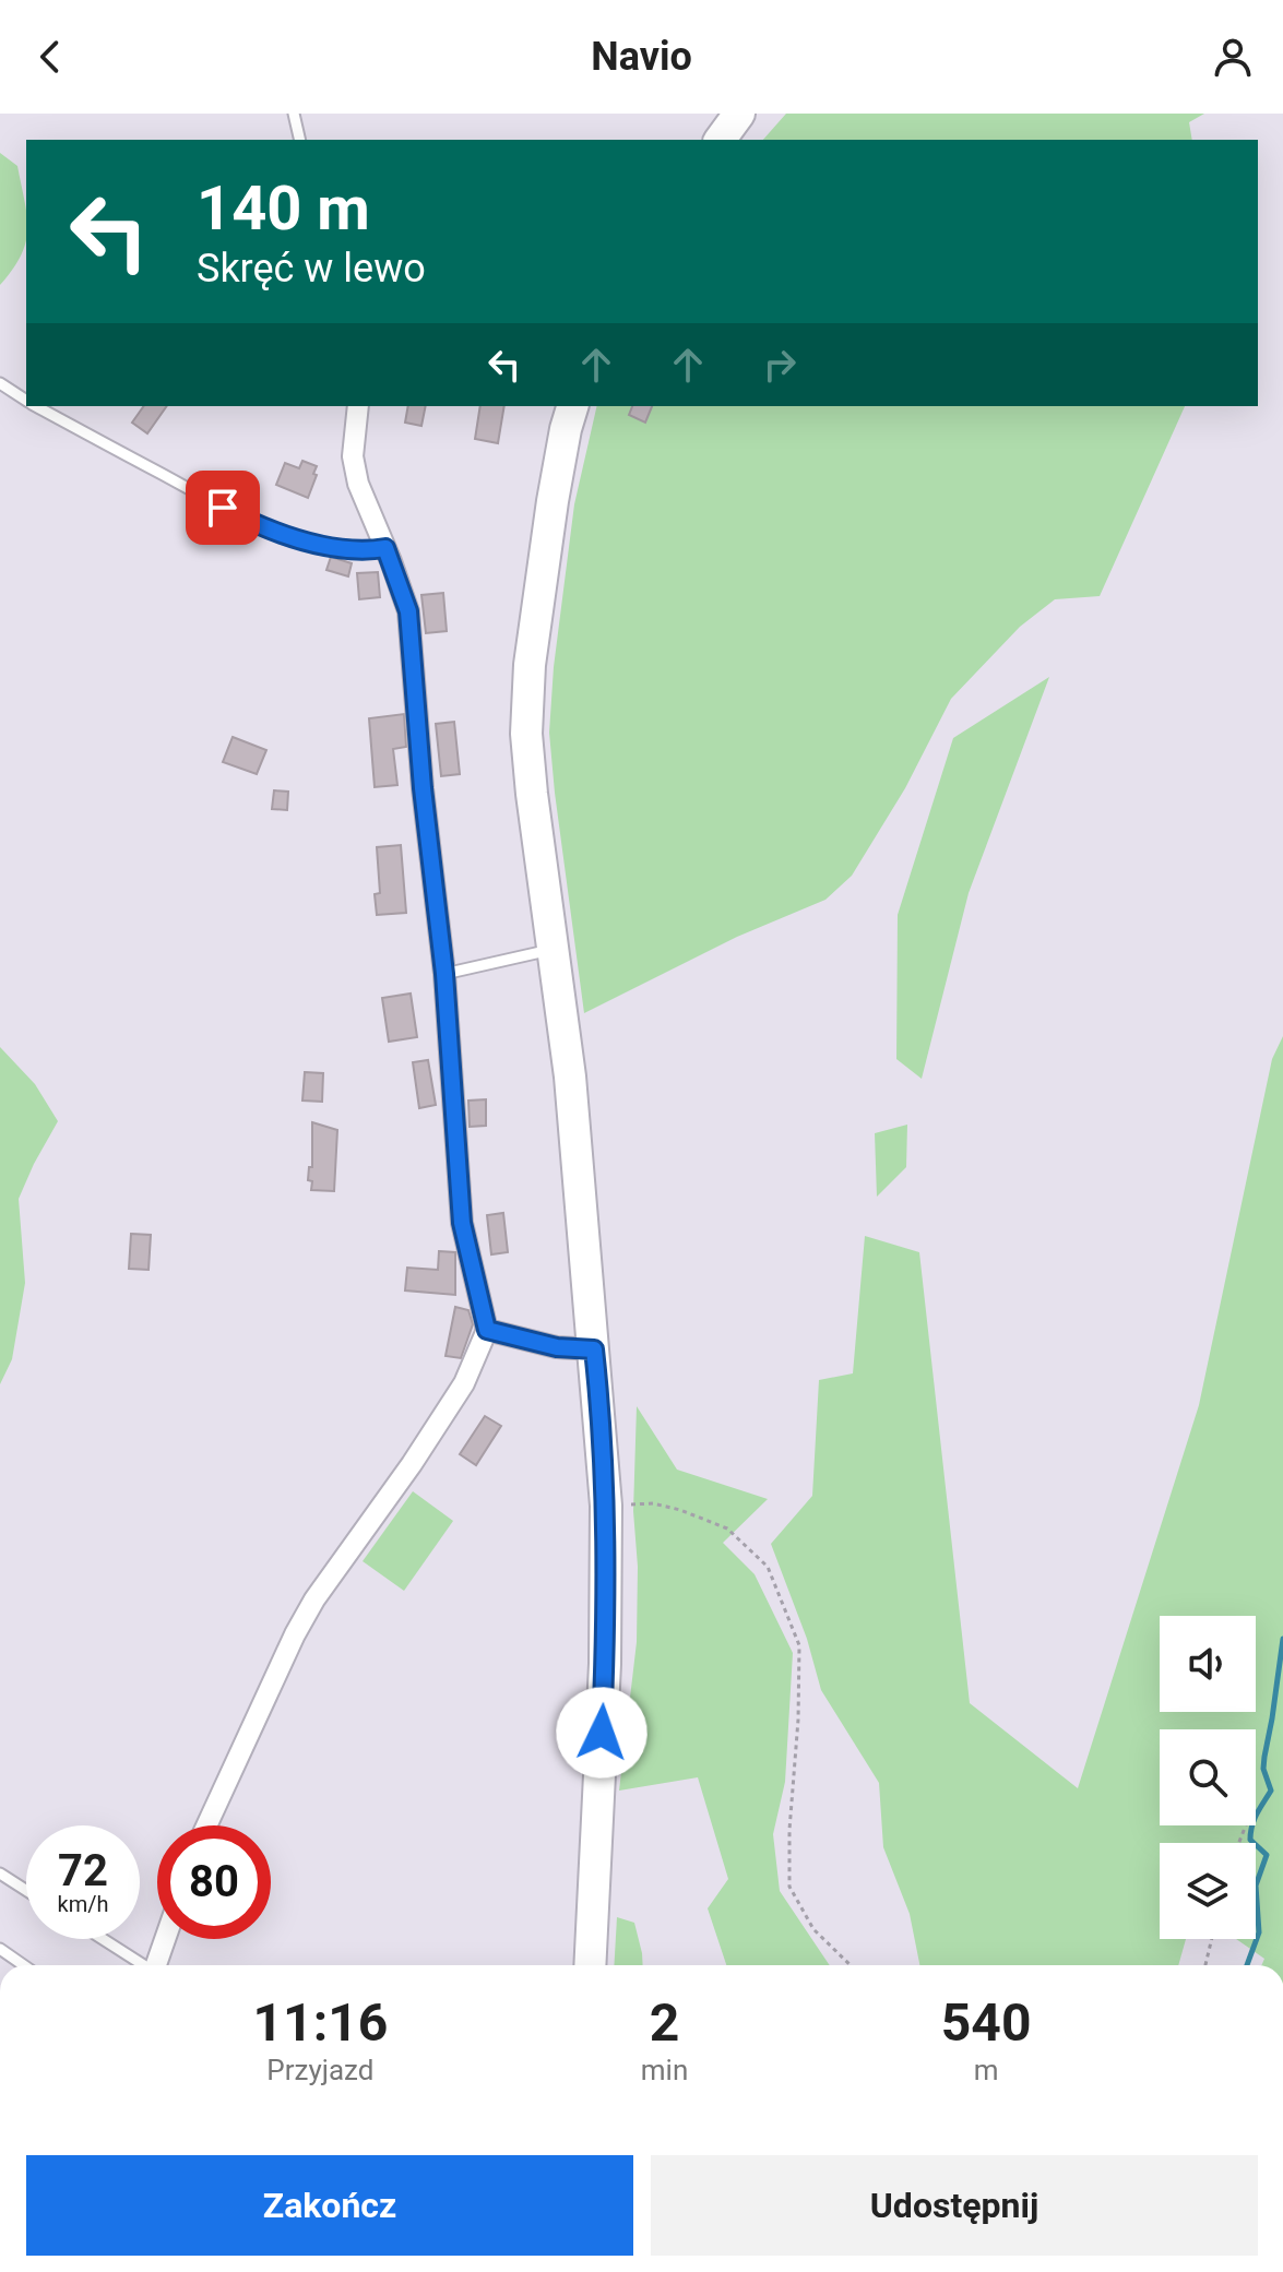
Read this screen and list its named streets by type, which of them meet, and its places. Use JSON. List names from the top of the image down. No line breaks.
{"page":{"header":"Navio","turn":["140 m","Skręć w lewo"],"speed":"72 km/h","limit":"80","eta":["11:16","Przyjazd","2","min","540","m"],"buttons":["Zakończ","Udostępnij"]}}
